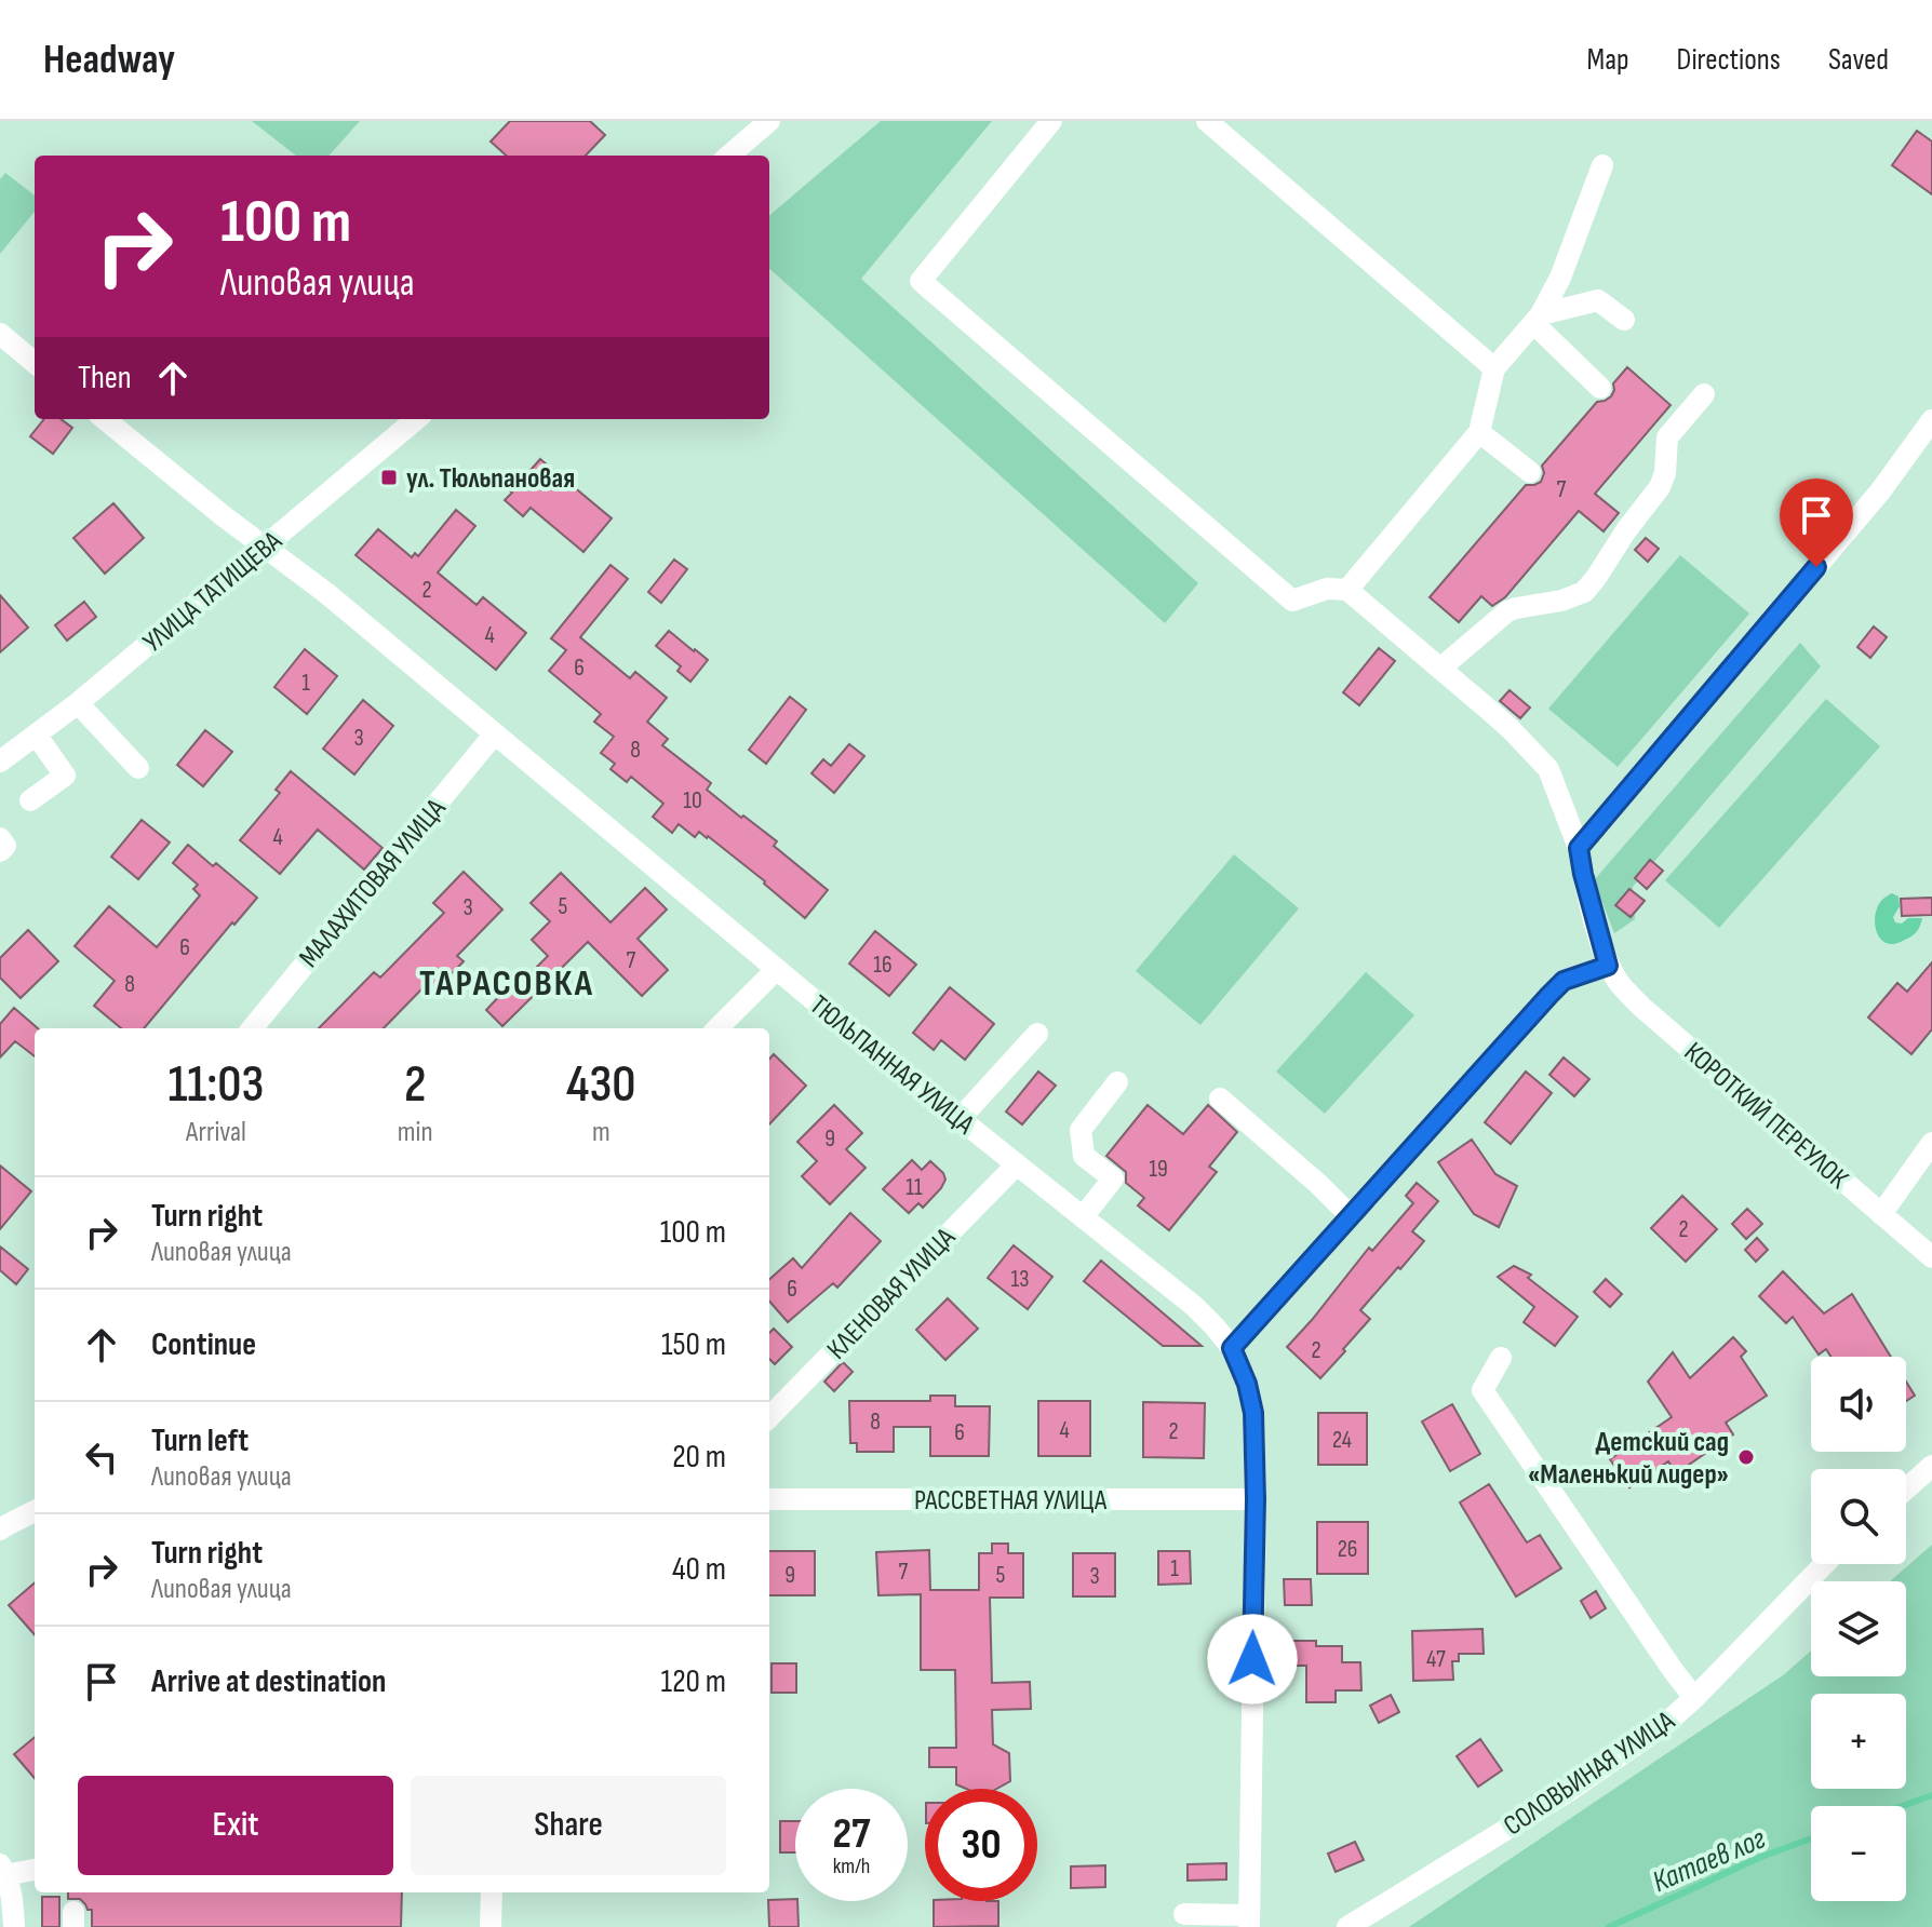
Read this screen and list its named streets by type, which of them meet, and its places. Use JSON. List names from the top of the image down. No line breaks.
{"streets":{"street":["УЛИЦА ТАТИЩЕВА","МАЛАХИТОВАЯ УЛИЦА","ТЮЛЬПАННАЯ УЛИЦА","КОРОТКИЙ ПЕРЕУЛОК","КЛЕНОВАЯ УЛИЦА","РАССВЕТНАЯ УЛИЦА","СОЛОВЬИНАЯ УЛИЦА"]},"crossings":[["УЛИЦА ТАТИЩЕВА","ТЮЛЬПАННАЯ УЛИЦА"],["МАЛАХИТОВАЯ УЛИЦА","ТЮЛЬПАННАЯ УЛИЦА"],["ТЮЛЬПАННАЯ УЛИЦА","КЛЕНОВАЯ УЛИЦА"],["ТЮЛЬПАННАЯ УЛИЦА","РАССВЕТНАЯ УЛИЦА"]],"districts":["ТАРАСОВКА"],"water":["Катаев лог"],"places":{"transit":["ул. Тюльпановая"],"other":["Детский сад «Маленький лидер»"]},"house_numbers":["7","2","4","6","1","3","8","10","4","5","3","6","7","16","8","9","19","11","2","13","6","2","8","4","2","6","24","26","1","7","9","5","3","47"],"page":{"header":"Headway","nav":["Map","Directions","Saved"],"turn":["100 m","Липовая улица"],"then":"Then","eta":["11:03","Arrival","2","min","430","m"],"list":[{"name":"Turn right","note":"Липовая улица","value":"100 m"},{"name":"Continue","value":"150 m"},{"name":"Turn left","note":"Липовая улица","value":"20 m"},{"name":"Turn right","note":"Липовая улица","value":"40 m"},{"name":"Arrive at destination","value":"120 m"}],"map_buttons":["+","−"],"buttons":["Exit","Share"],"speed":"27 km/h","limit":"30"}}
